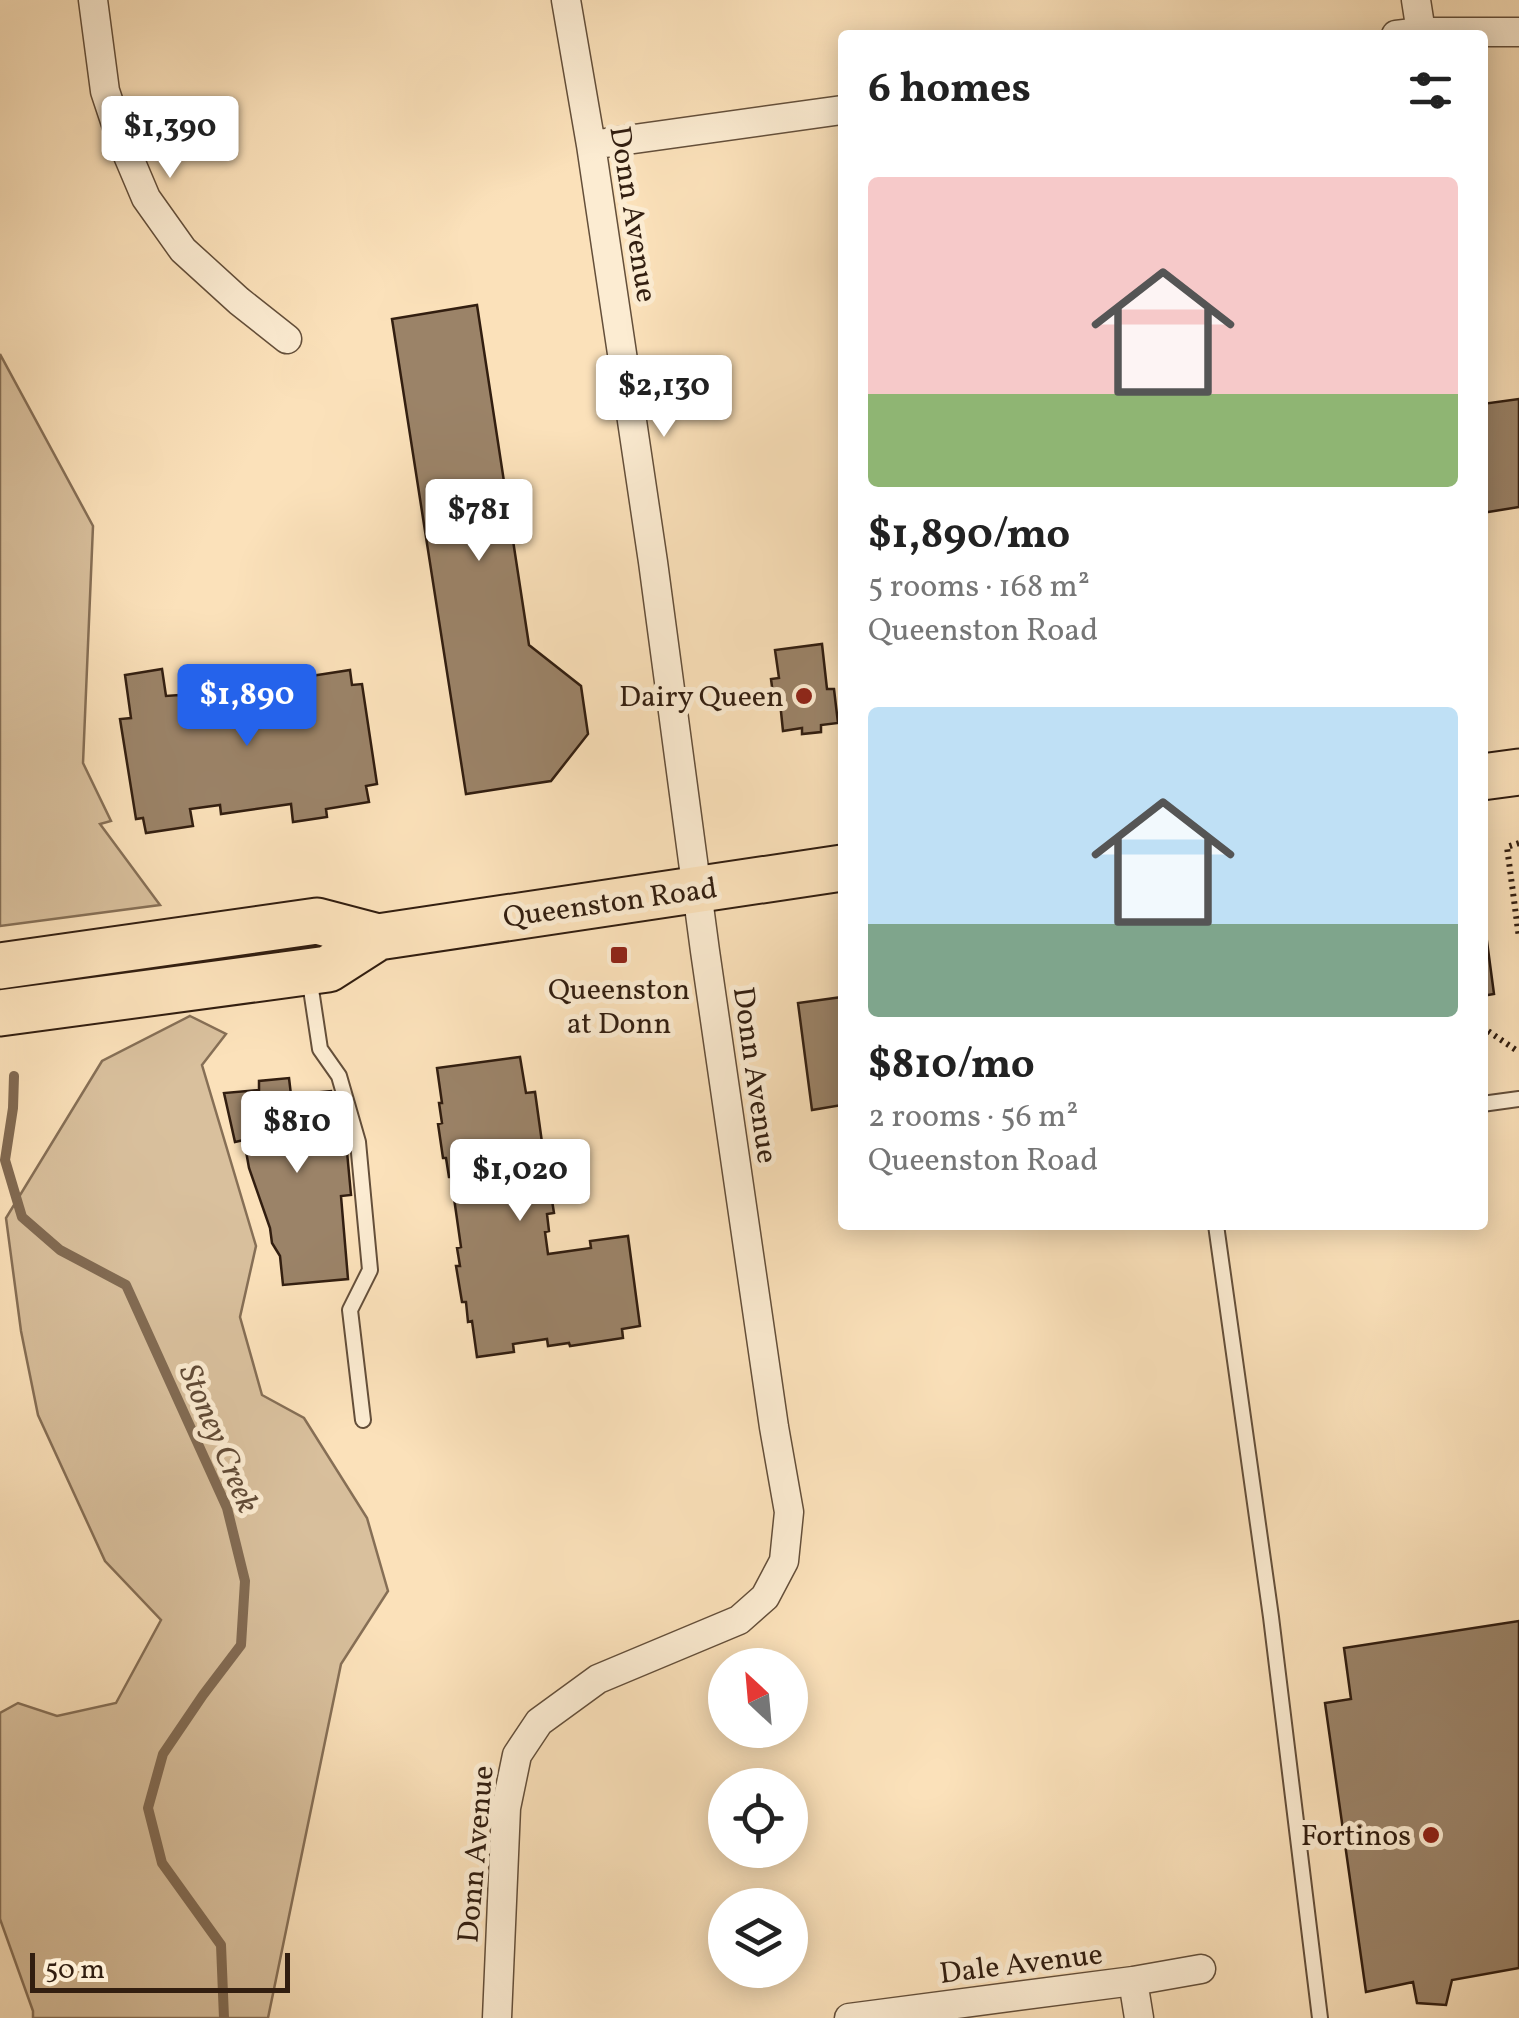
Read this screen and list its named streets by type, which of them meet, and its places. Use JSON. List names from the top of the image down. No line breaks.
{"streets":{"main road":["Queenston Road"],"street":["Donn Avenue","Dale Avenue"]},"crossings":[["Donn Avenue","Queenston Road"]],"water":["Stoney Creek"],"places":{"other":["Dairy Queen","Fortinos"],"transit":["Queenston at Donn"]},"scale_bar":"50 m","north":"top left","page":{"heading":"6 homes","price":["$1,390","$2,130","$781","$1,890","$810","$1,020"],"list":[{"name":"$1,890/mo","note":"5 rooms · 168 m² · Queenston Road"},{"name":"$810/mo","note":"2 rooms · 56 m² · Queenston Road"}],"scale":"50 m"}}
